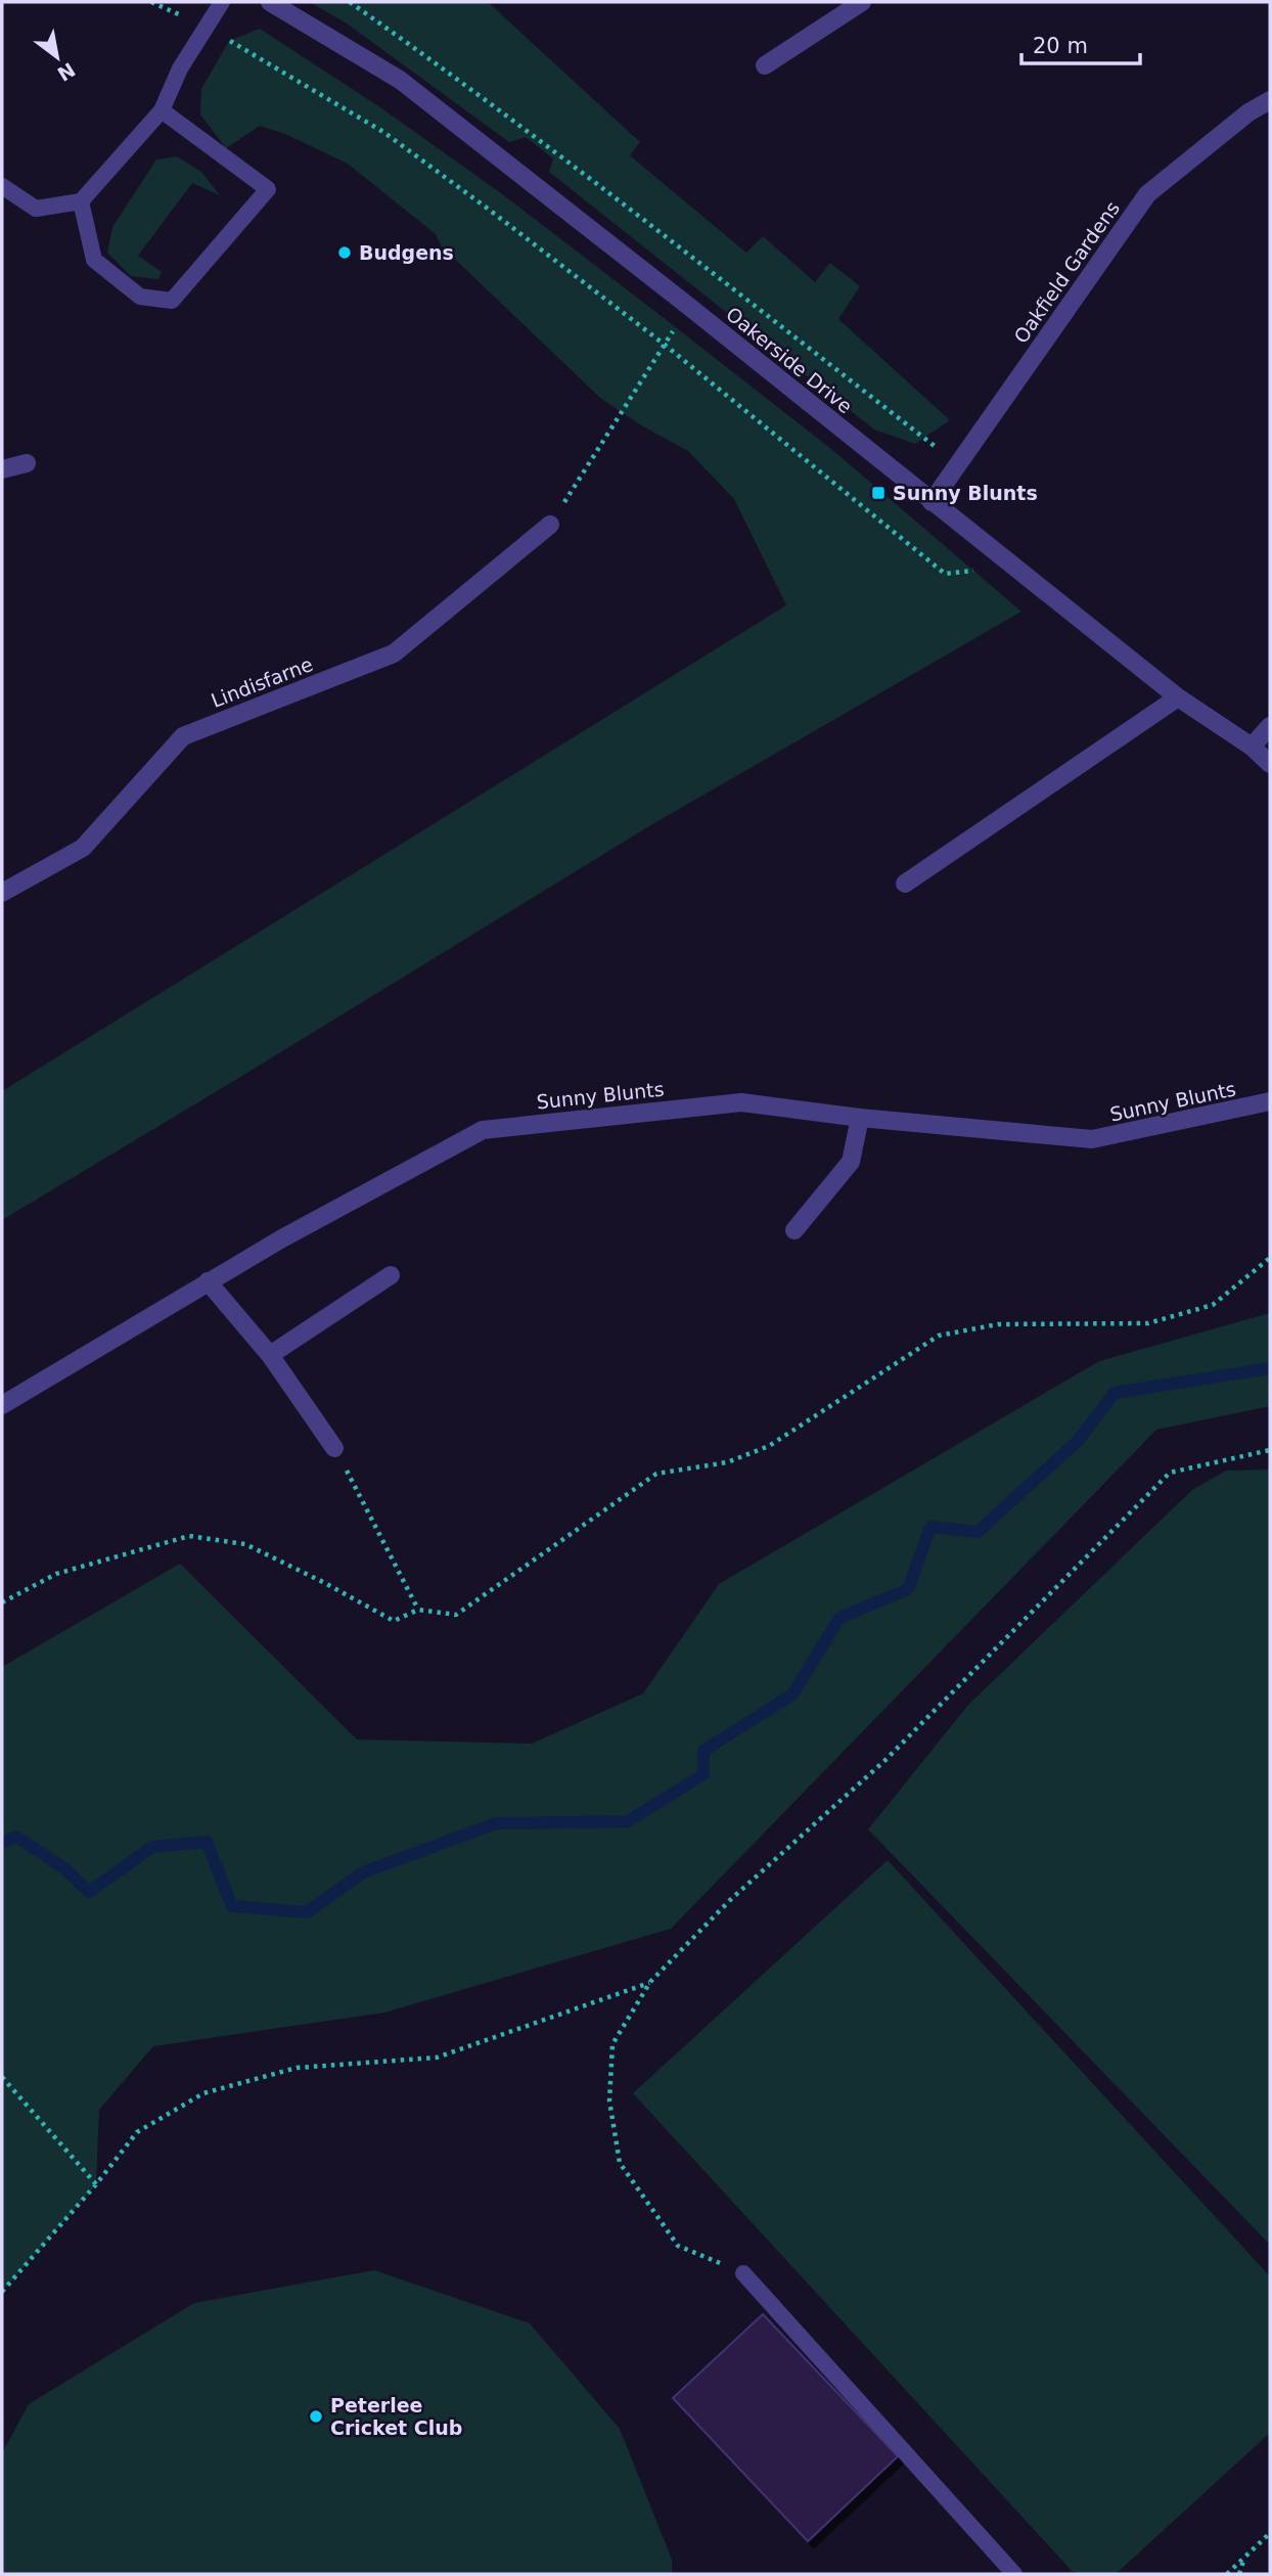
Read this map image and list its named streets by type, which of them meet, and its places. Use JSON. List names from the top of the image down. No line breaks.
{"streets":{"street":["Oakfield Gardens","Oakerside Drive","Lindisfarne","Sunny Blunts"]},"crossings":[["Oakfield Gardens","Oakerside Drive"]],"places":{"other":["Budgens","Peterlee Cricket Club"],"transit":["Sunny Blunts"]},"scale_bar":"20 m","north":"bottom right"}
